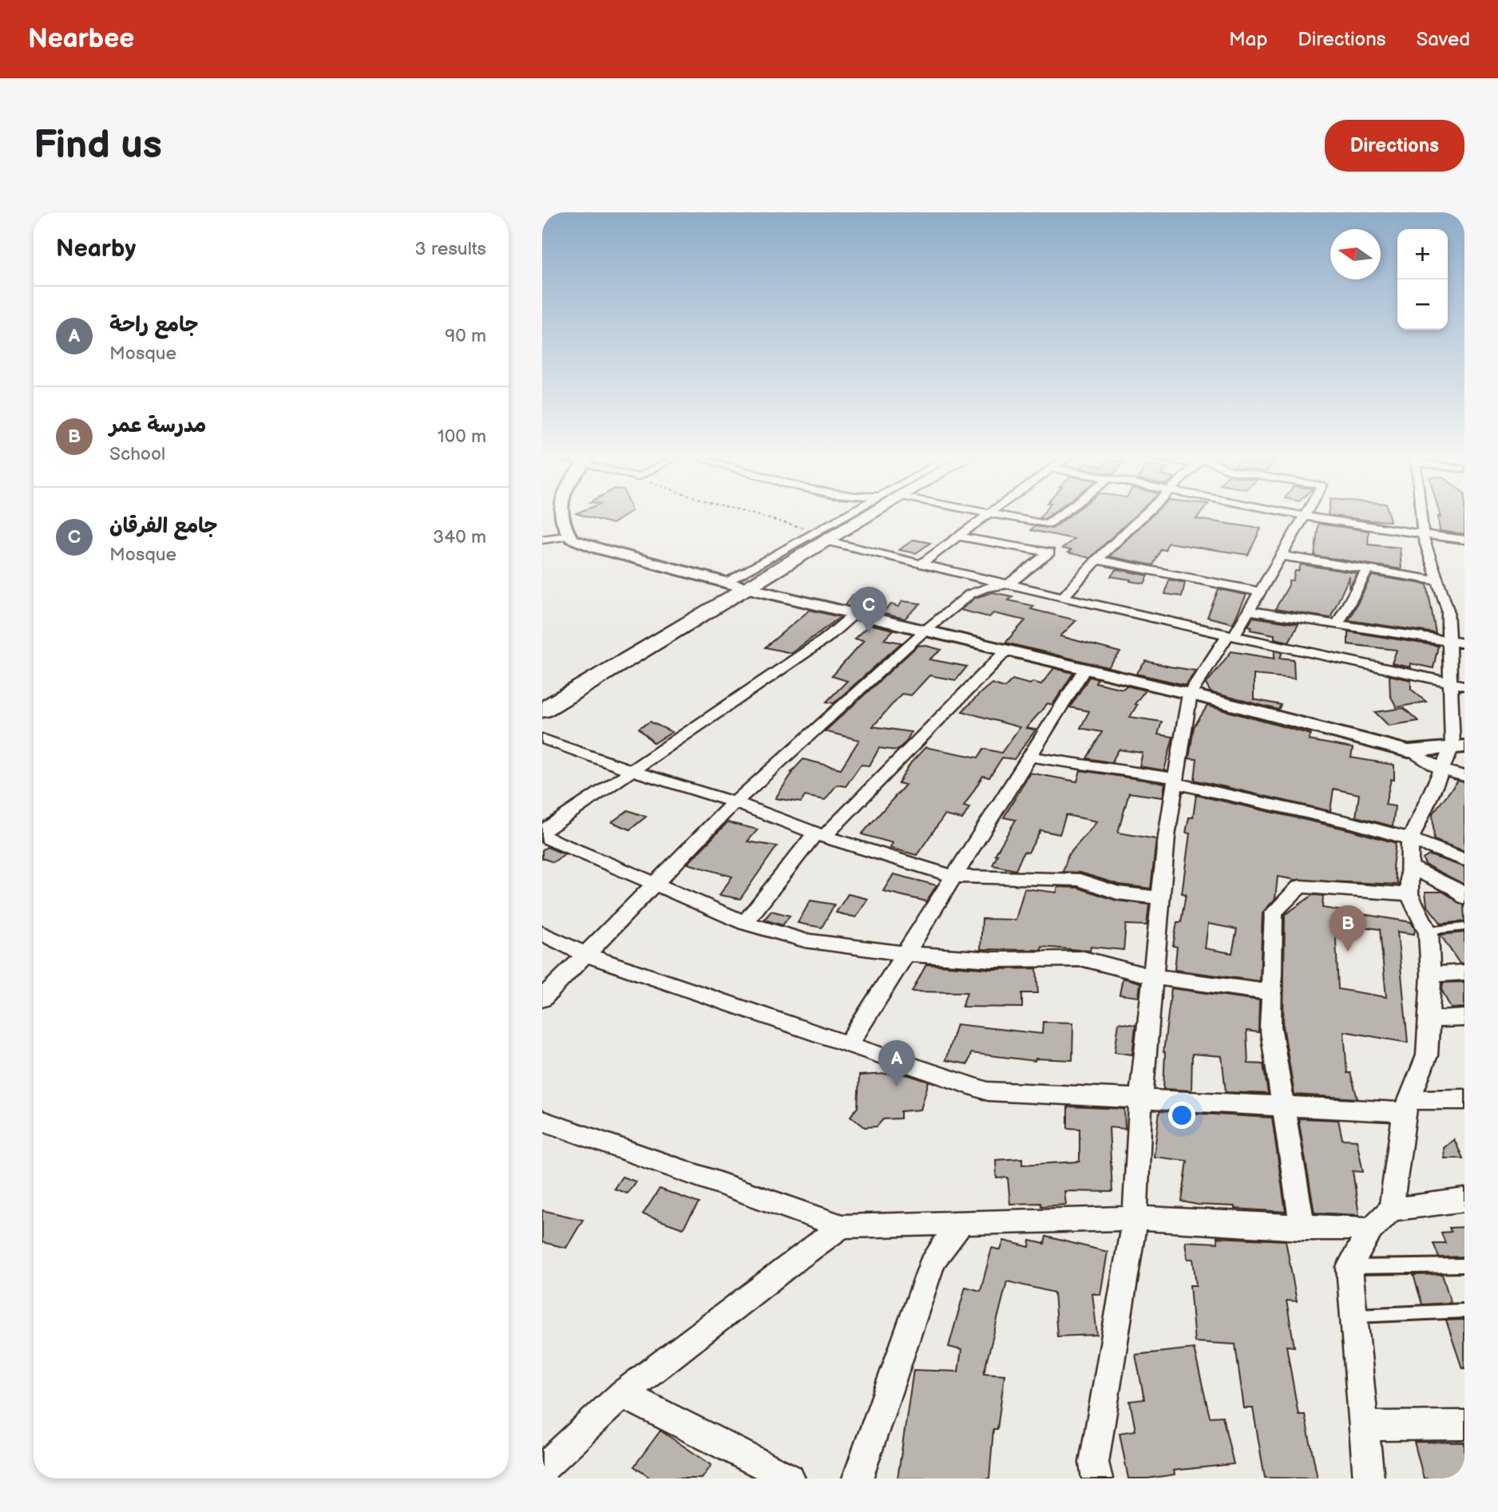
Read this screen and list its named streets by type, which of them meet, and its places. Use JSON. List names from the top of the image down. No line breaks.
{"north":"left","page":{"header":"Nearbee","nav":["Map","Directions","Saved"],"buttons":"Directions","title":"Find us","heading":["Nearby","3 results"],"map_buttons":["+","−"],"list":[{"mark":"A","name":"جامع راحة","note":"Mosque","value":"90 m"},{"mark":"B","name":"مدرسة عمر","note":"School","value":"100 m"},{"mark":"C","name":"جامع الفرقان","note":"Mosque","value":"340 m"}],"pins":["C","B","A"]}}
